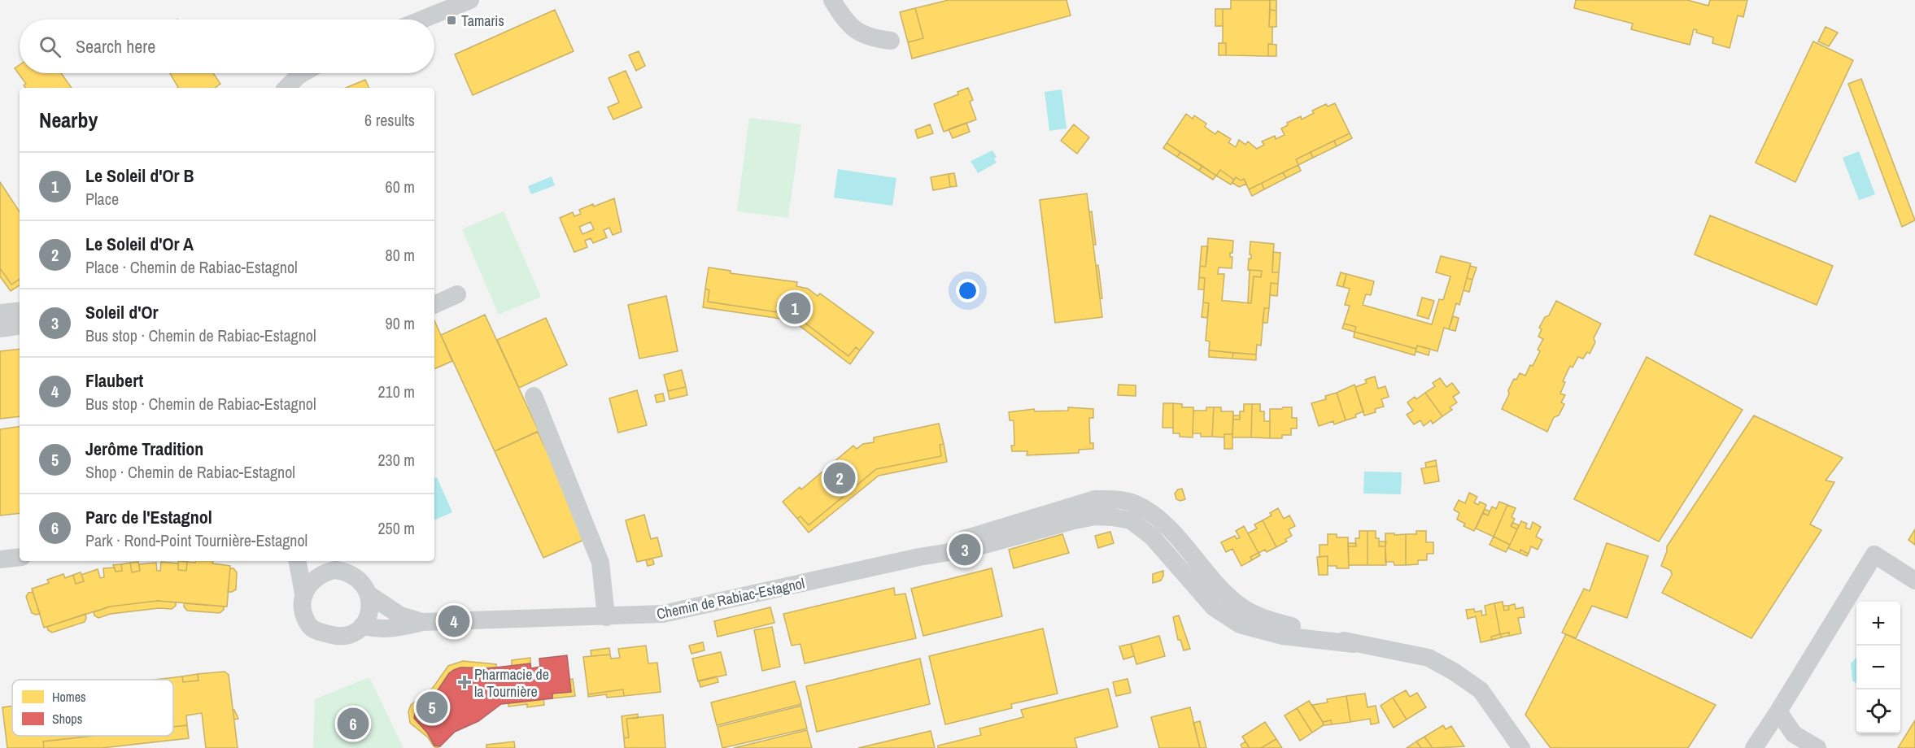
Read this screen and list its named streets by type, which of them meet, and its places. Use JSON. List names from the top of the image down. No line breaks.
{"streets":{"street":["Chemin de Rabiac-Estagnol"]},"places":{"transit":["Tamaris"],"health":["Pharmacie de la Tournière"]},"legend":["Homes","Shops"],"page":{"search":"Search here","heading":["Nearby","6 results"],"list":[{"mark":"1","name":"Le Soleil d'Or B","note":"Place","value":"60 m"},{"mark":"2","name":"Le Soleil d'Or A","note":"Place · Chemin de Rabiac-Estagnol","value":"80 m"},{"mark":"3","name":"Soleil d'Or","note":"Bus stop · Chemin de Rabiac-Estagnol","value":"90 m"},{"mark":"4","name":"Flaubert","note":"Bus stop · Chemin de Rabiac-Estagnol","value":"210 m"},{"mark":"5","name":"Jerôme Tradition","note":"Shop · Chemin de Rabiac-Estagnol","value":"230 m"},{"mark":"6","name":"Parc de l'Estagnol","note":"Park · Rond-Point Tournière-Estagnol","value":"250 m"}],"pins":["1","2","3","4","5","6"],"map_buttons":["+","−"]}}
